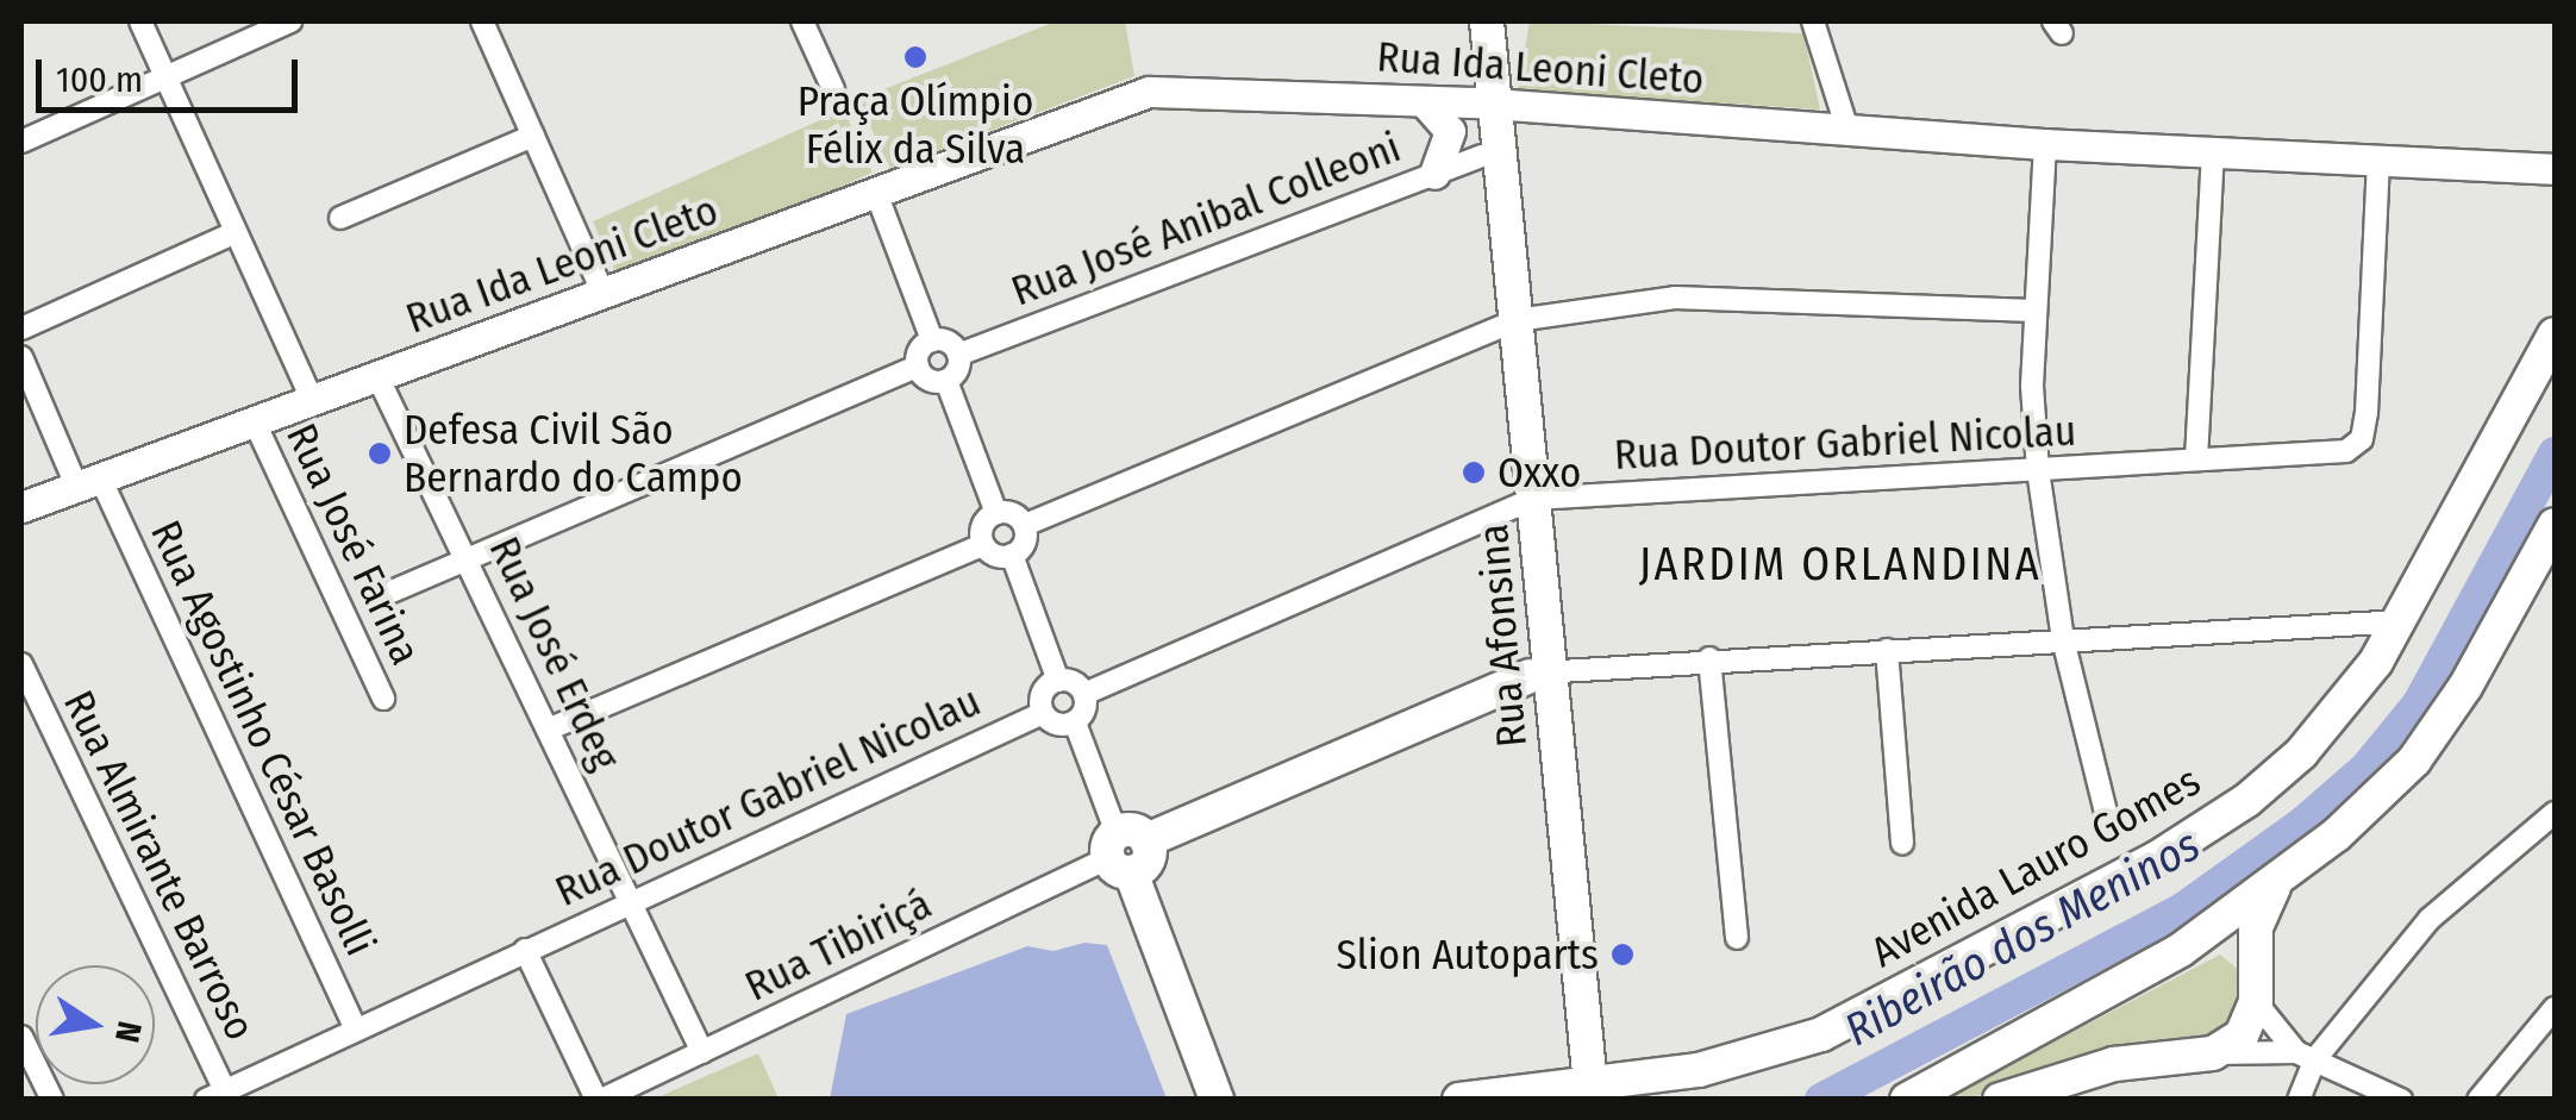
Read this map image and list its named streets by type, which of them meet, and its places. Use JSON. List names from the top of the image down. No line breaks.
{"streets":{"main road":["Rua Afonsina","Avenida Lauro Gomes"],"street":["Rua Ida Leoni Cleto","Rua José Anibal Colleoni","Rua Doutor Gabriel Nicolau","Rua José Farina","Rua José Erdeg","Rua Agostinho César Basolli","Rua Almirante Barroso","Rua Tibiriçá"]},"crossings":[["Rua Ida Leoni Cleto","Rua Doutor Gabriel Nicolau"],["Rua Ida Leoni Cleto","Rua José Farina"],["Rua Ida Leoni Cleto","Rua Afonsina"],["Rua Ida Leoni Cleto","Rua José Erdeg"],["Rua Ida Leoni Cleto","Rua Agostinho César Basolli"],["Rua José Anibal Colleoni","Rua Afonsina"],["Rua Doutor Gabriel Nicolau","Rua Afonsina"],["Rua Doutor Gabriel Nicolau","Rua José Erdeg"],["Rua Doutor Gabriel Nicolau","Rua Agostinho César Basolli"],["Rua Doutor Gabriel Nicolau","Rua Almirante Barroso"],["Rua Afonsina","Avenida Lauro Gomes"],["Rua José Erdeg","Rua Tibiriçá"]],"districts":["JARDIM ORLANDINA"],"water":["Ribeirão dos Meninos"],"places":["Praça Olímpio Félix da Silva","Defesa Civil São Bernardo do Campo","Oxxo","Slion Autoparts"],"scale_bar":"100 m","north":"right"}
